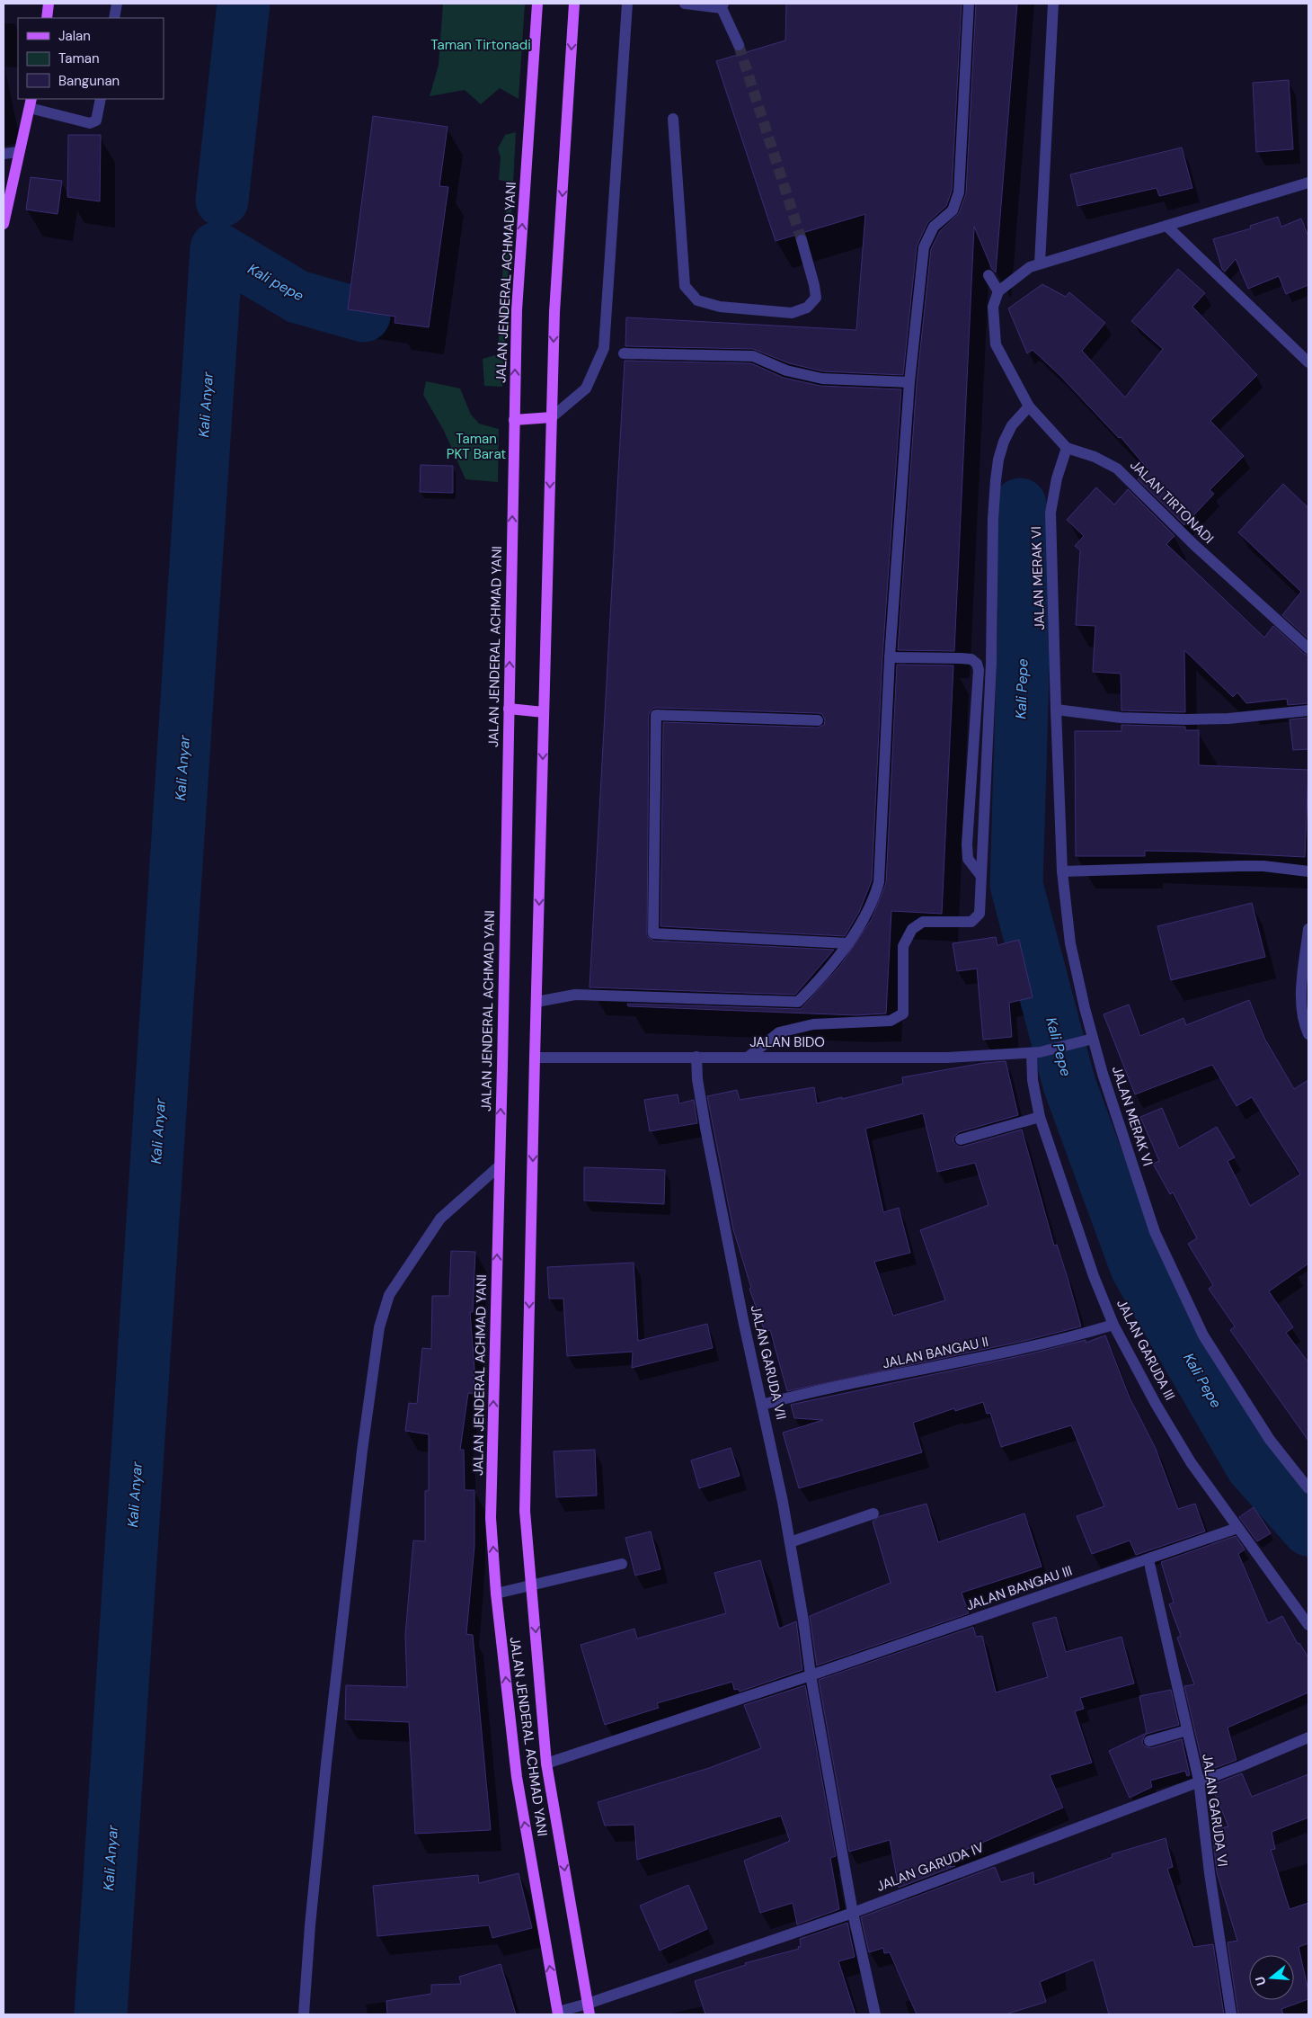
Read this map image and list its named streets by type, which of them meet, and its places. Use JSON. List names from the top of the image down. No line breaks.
{"streets":{"main road":["JALAN JENDERAL ACHMAD YANI"],"street":["JALAN TIRTONADI","JALAN MERAK VI","JALAN BIDO","JALAN GARUDA III","JALAN BANGAU II","JALAN GARUDA VII","JALAN BANGAU III","JALAN GARUDA VI","JALAN GARUDA IV"]},"crossings":[["JALAN JENDERAL ACHMAD YANI","JALAN BIDO"],["JALAN JENDERAL ACHMAD YANI","JALAN BANGAU III"],["JALAN JENDERAL ACHMAD YANI","JALAN GARUDA IV"],["JALAN TIRTONADI","JALAN MERAK VI"],["JALAN MERAK VI","JALAN BIDO"],["JALAN BIDO","JALAN GARUDA III"],["JALAN BIDO","JALAN GARUDA VII"],["JALAN GARUDA III","JALAN BANGAU II"],["JALAN GARUDA III","JALAN BANGAU III"],["JALAN BANGAU II","JALAN GARUDA VII"],["JALAN GARUDA VII","JALAN BANGAU III"],["JALAN GARUDA VII","JALAN GARUDA IV"],["JALAN BANGAU III","JALAN GARUDA VI"],["JALAN GARUDA VI","JALAN GARUDA IV"]],"water":["Kali pepe","Kali Anyar","Kali Pepe"],"parks":["Taman Tirtonadi","Taman PKT Barat"],"legend":["Jalan","Taman","Bangunan"],"north":"left"}
